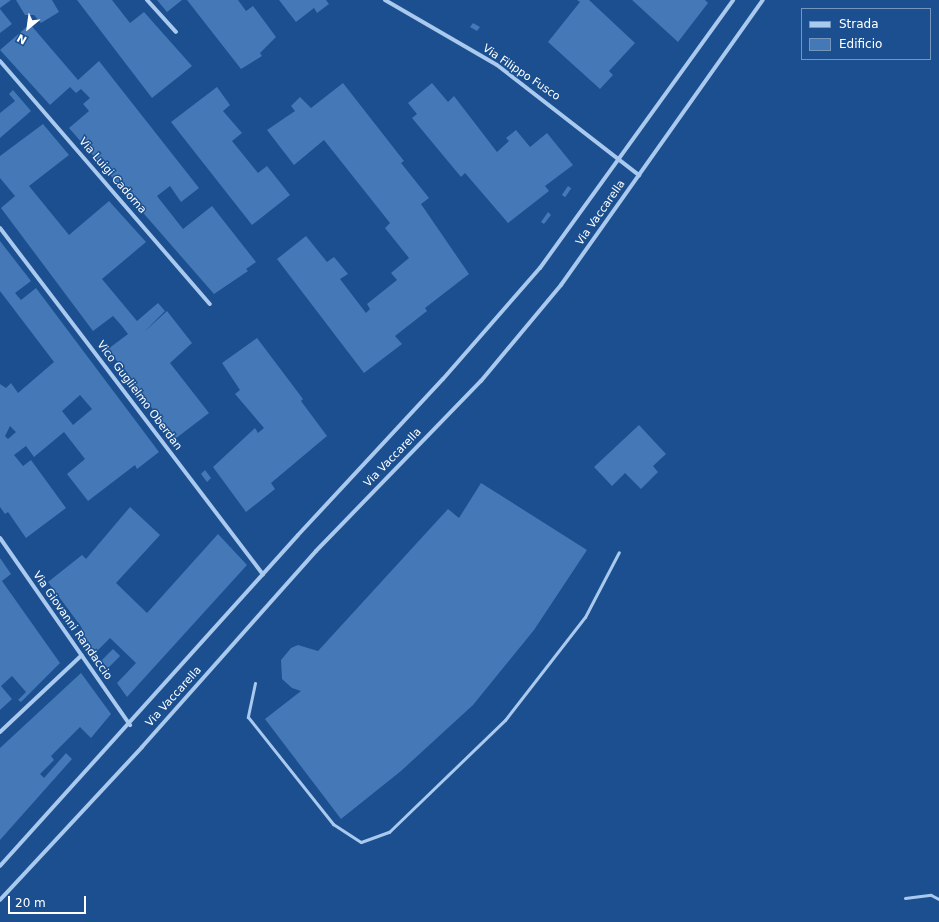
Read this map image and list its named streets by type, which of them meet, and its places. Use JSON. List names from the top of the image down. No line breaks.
{"streets":{"street":["Via Filippo Fusco","Via Luigi Cadorna","Via Vaccarella","Vico Guglielmo Oberdan","Via Giovanni Randaccio"]},"crossings":[["Via Filippo Fusco","Via Vaccarella"],["Via Vaccarella","Vico Guglielmo Oberdan"],["Via Vaccarella","Via Giovanni Randaccio"]],"legend":["Strada","Edificio"],"scale_bar":"20 m","north":"bottom left"}
